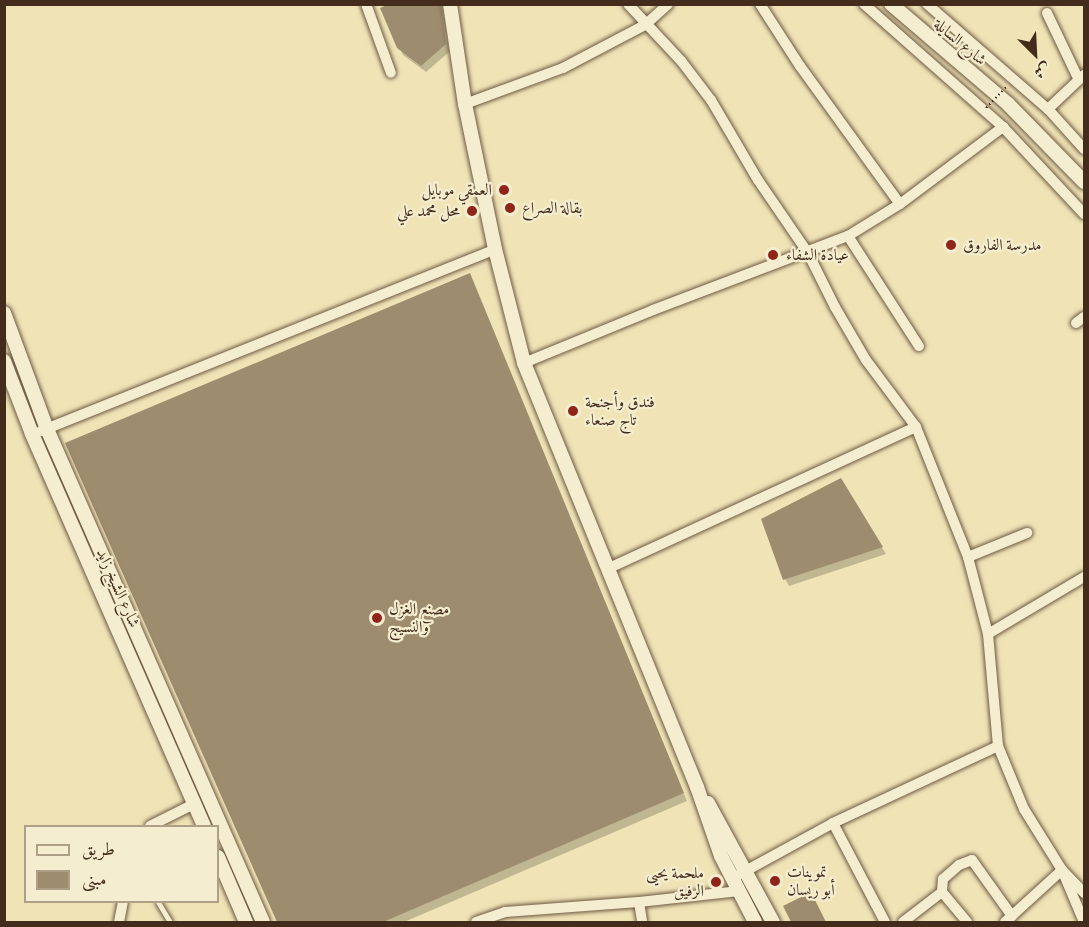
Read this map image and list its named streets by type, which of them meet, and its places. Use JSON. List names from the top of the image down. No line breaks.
{"streets":{"main road":["شارع السايلة","شارع الشيخ زايد"]},"places":["العمقي موبايل","بقالة الصراع","محل محمد علي","مدرسة الفاروق","عيادة الشفاء","فندق وأجنحة تاج صنعاء","مصنع الغزل والنسيج","تموينات أبو ريسان","ملحمة يحيى الرفيق"],"legend":["طريق","مبنى"],"north":"bottom right"}
